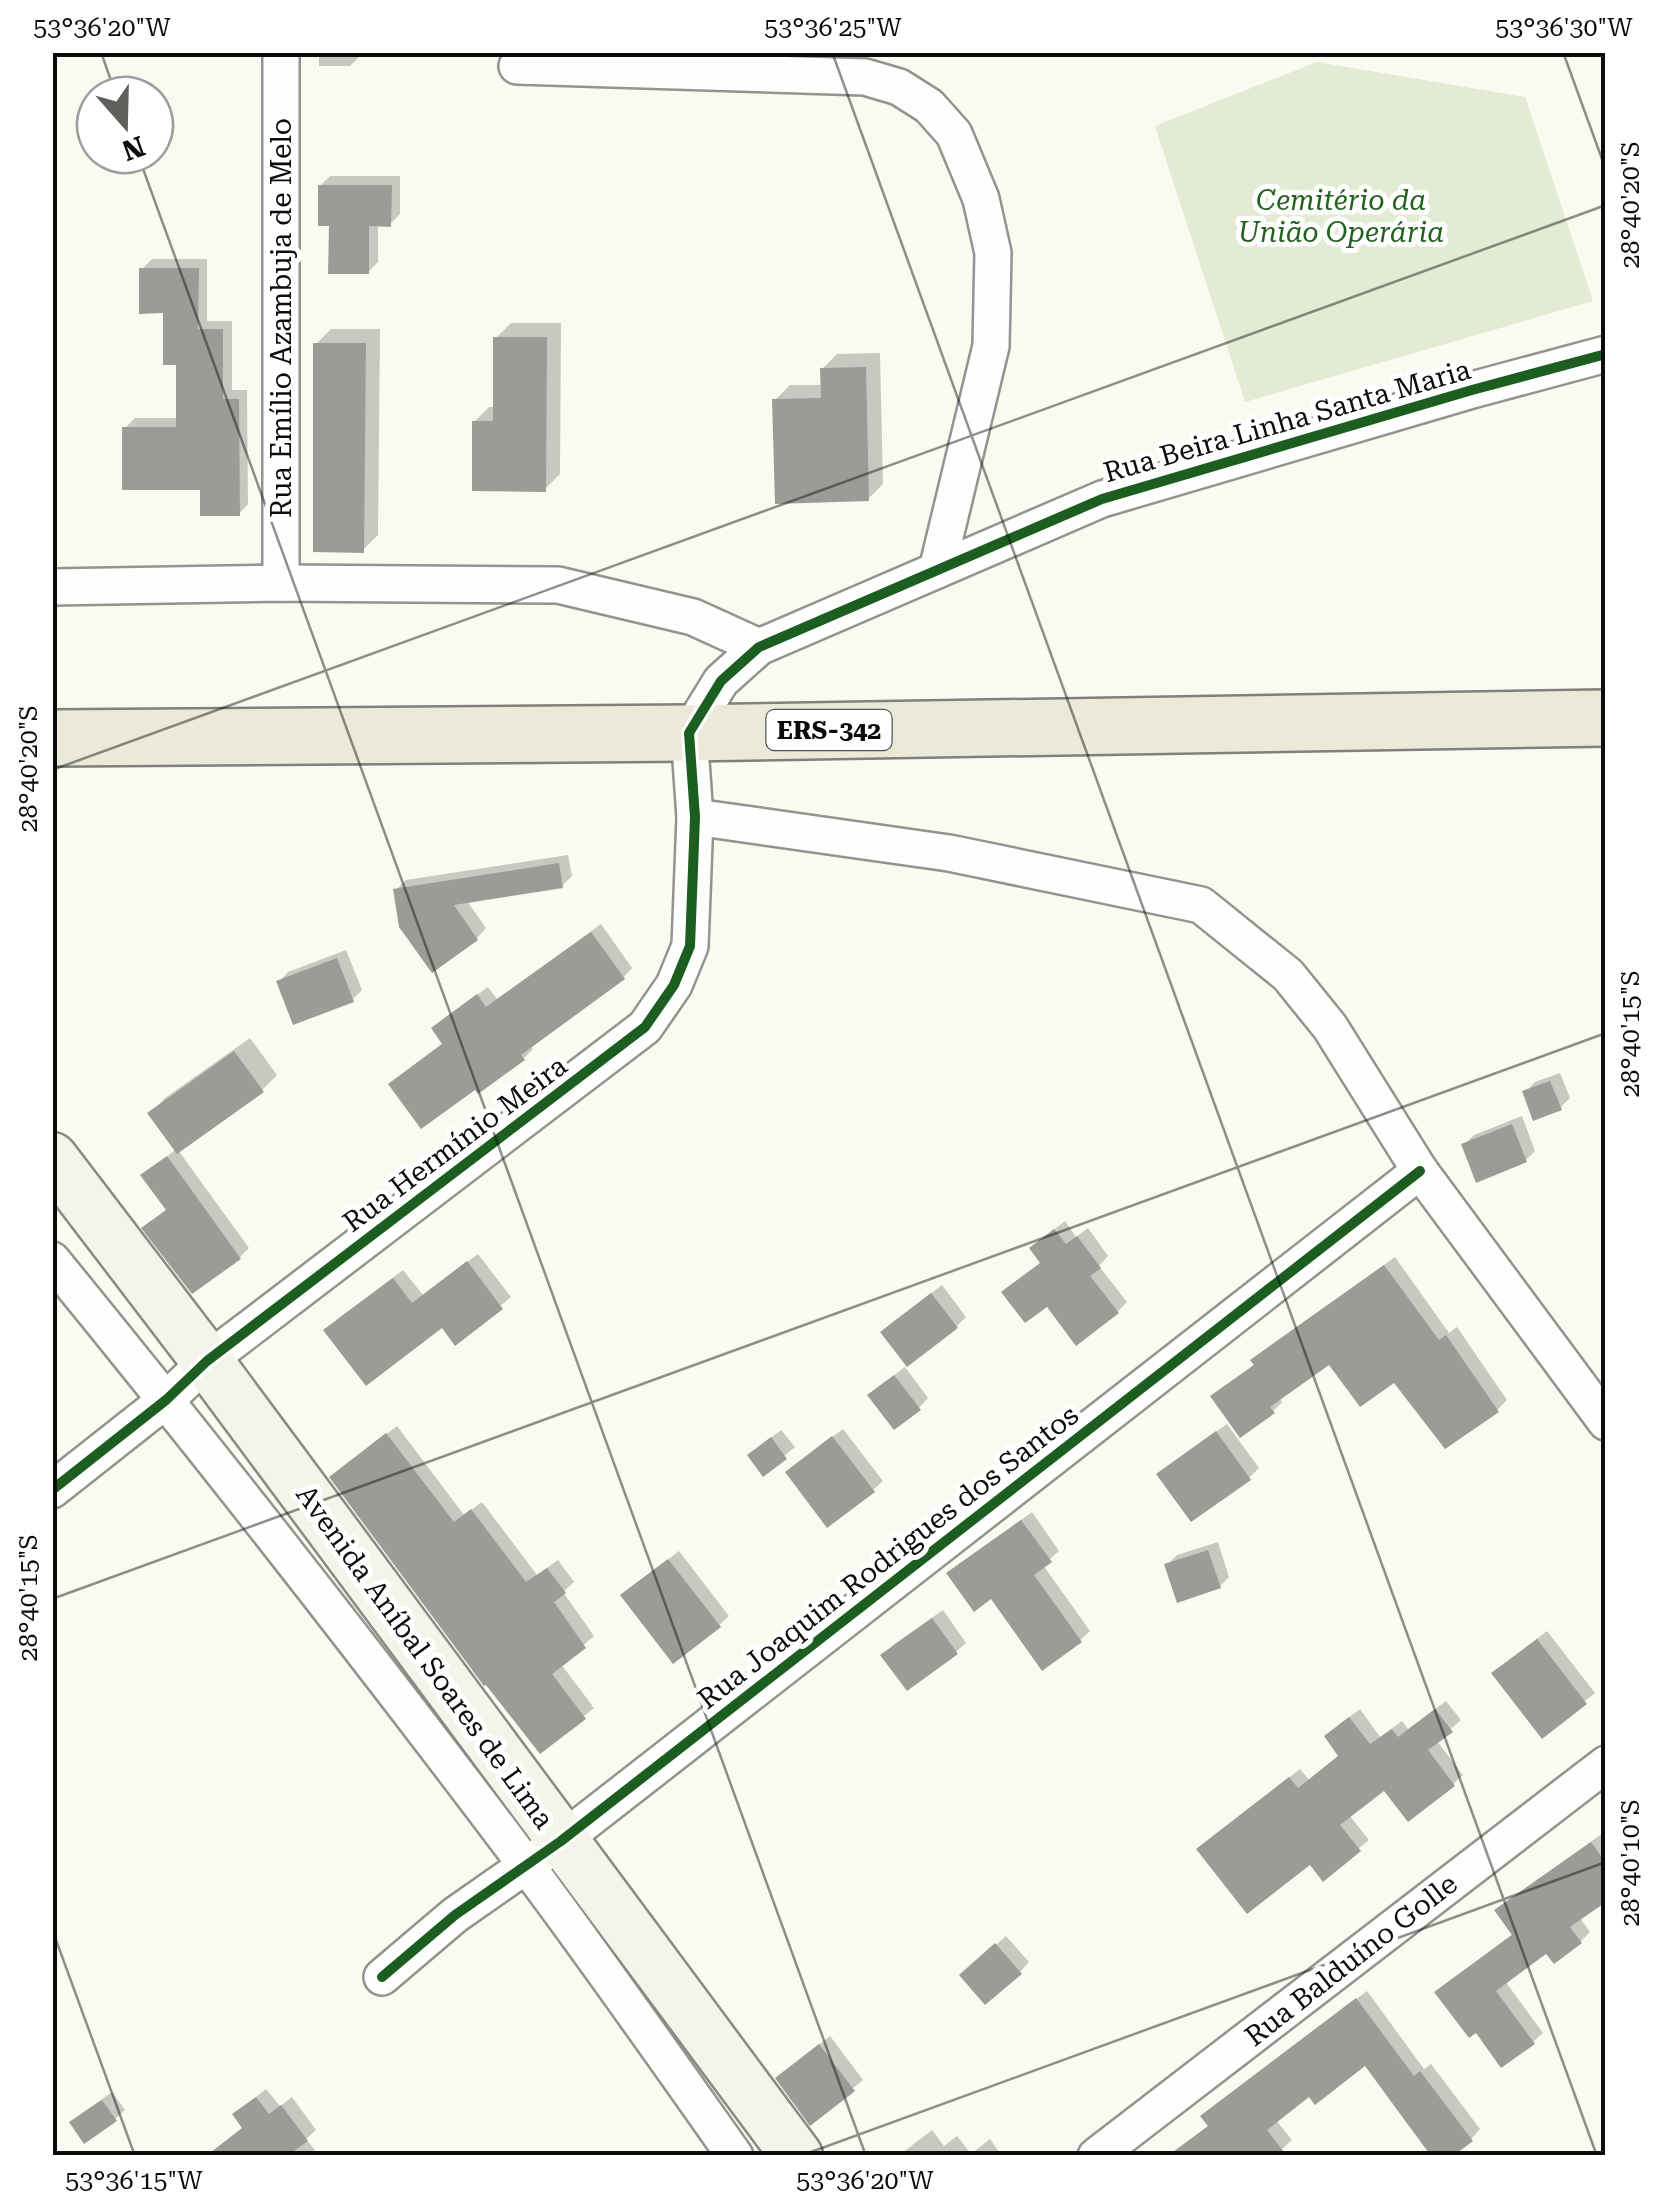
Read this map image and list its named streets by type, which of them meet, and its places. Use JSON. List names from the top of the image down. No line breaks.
{"streets":{"main road":["ERS-342"],"street":["Rua Emílio Azambuja de Melo","Rua Beira Linha Santa Maria","Rua Hermínio Meira","Rua Joaquim Rodrigues dos Santos","Avenida Aníbal Soares de Lima","Rua Balduíno Golle"]},"crossings":[["Rua Beira Linha Santa Maria","ERS-342"],["Rua Beira Linha Santa Maria","Rua Hermínio Meira"],["ERS-342","Rua Hermínio Meira"],["Rua Hermínio Meira","Avenida Aníbal Soares de Lima"],["Rua Joaquim Rodrigues dos Santos","Avenida Aníbal Soares de Lima"]],"parks":["Cemitério da União Operária"],"north":"bottom","coordinates":["53°36'20\"W","53°36'25\"W","53°36'30\"W","28°40'20\"S","28°40'15\"S","28°40'10\"S","53°36'15\"W"]}
